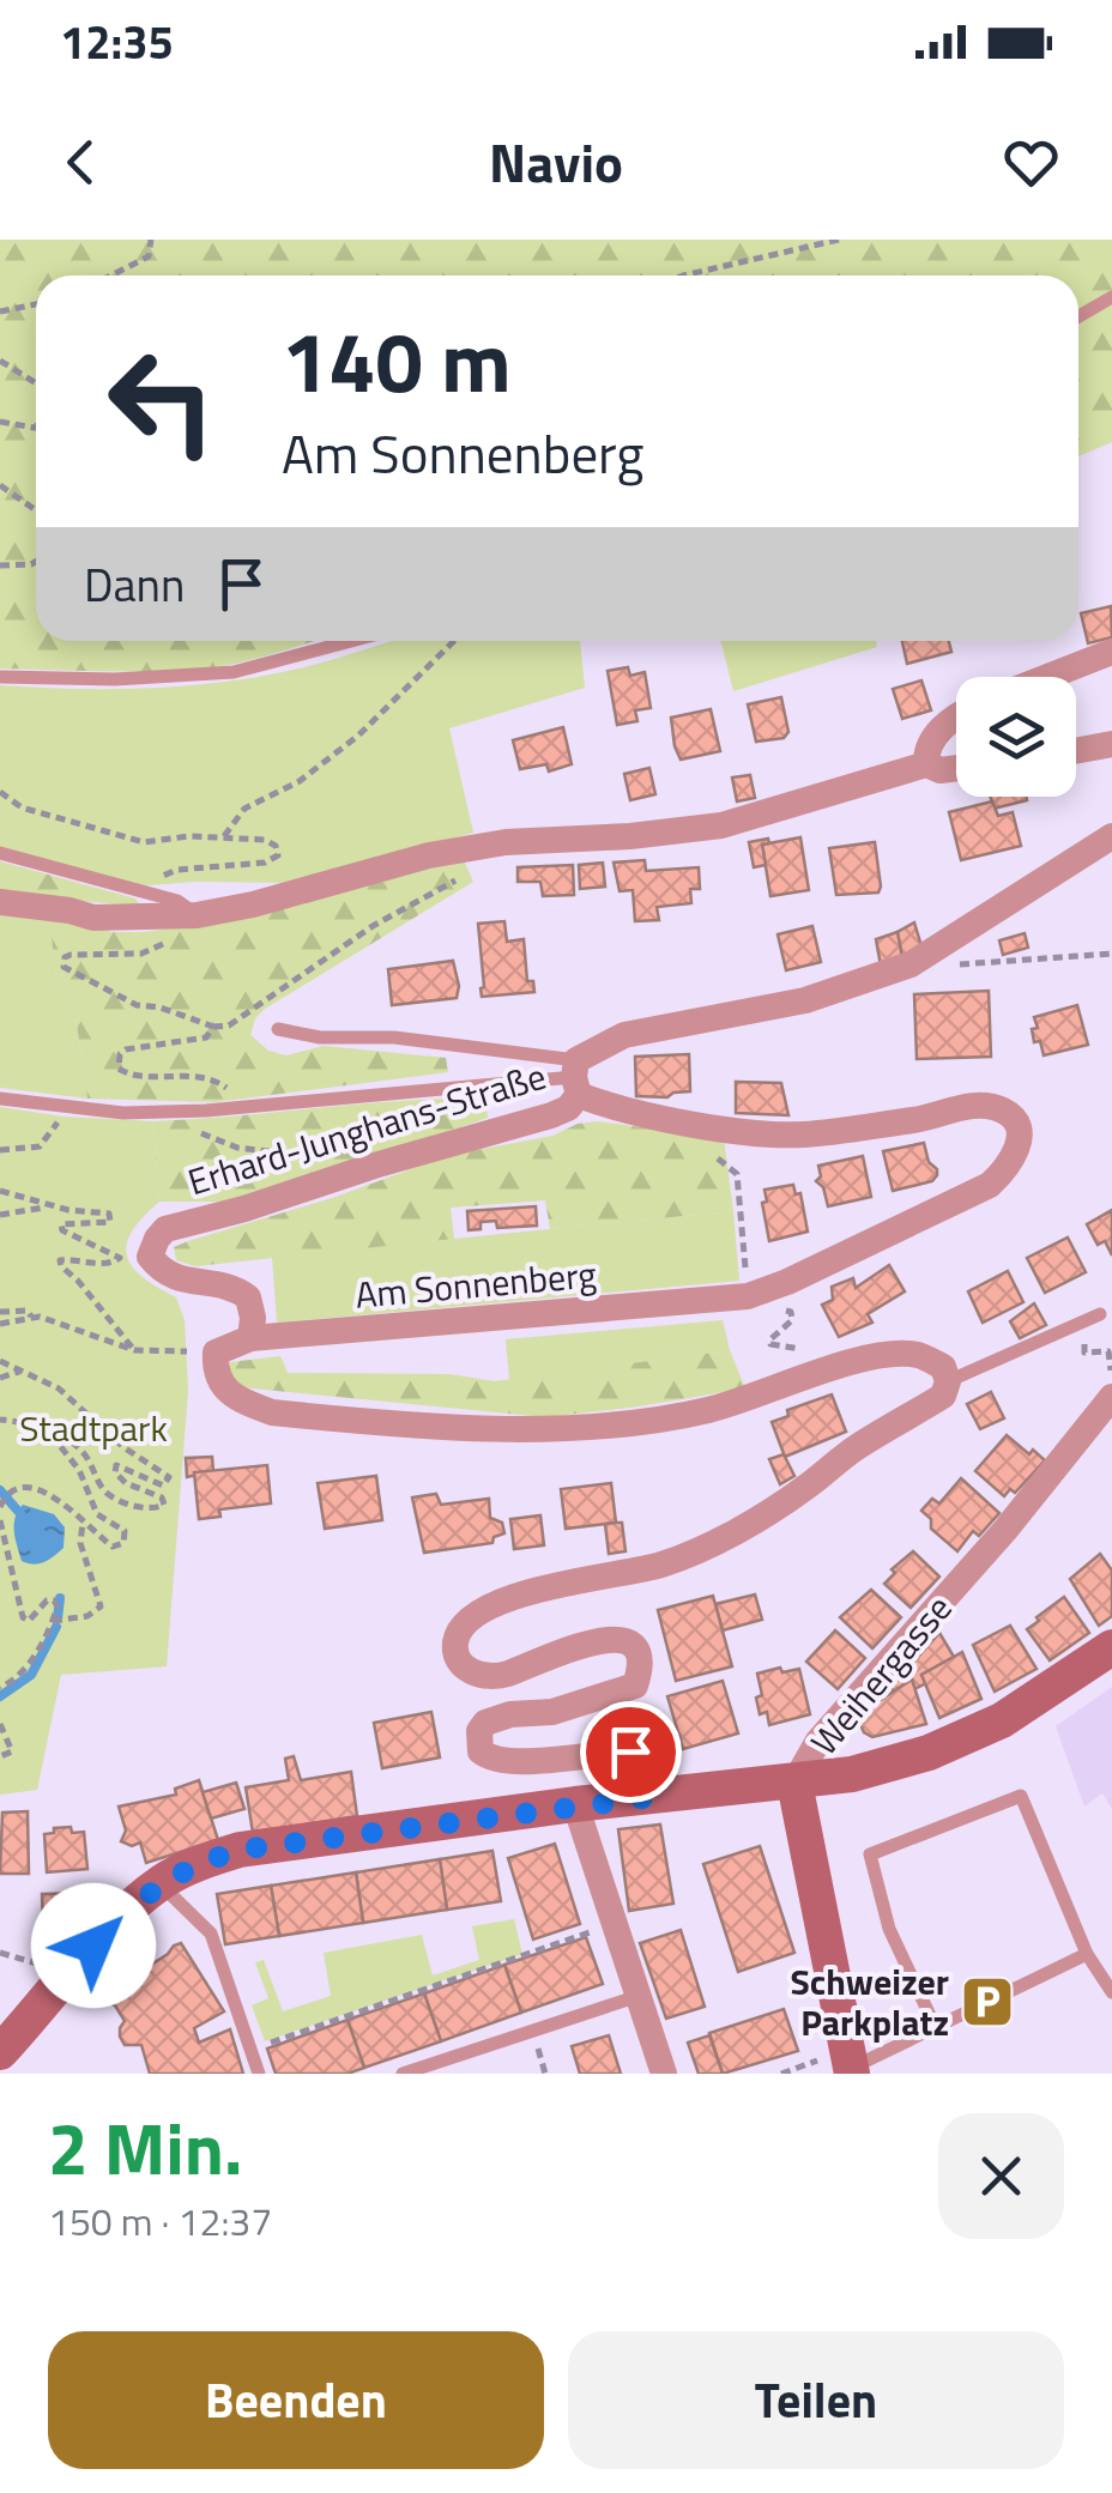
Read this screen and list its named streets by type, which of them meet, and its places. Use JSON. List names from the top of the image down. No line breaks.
{"streets":{"main road":["Weihergasse"],"street":["Erhard-Junghans-Straße","Am Sonnenberg"]},"crossings":[["Erhard-Junghans-Straße","Am Sonnenberg"]],"parks":["Stadtpark"],"places":{"parking":["Schweizer Parkplatz"]},"page":{"status":"12:35","header":"Navio","turn":["140 m","Am Sonnenberg"],"then":"Dann","heading":["2 Min.","150 m · 12:37"],"buttons":["Beenden","Teilen"]}}
